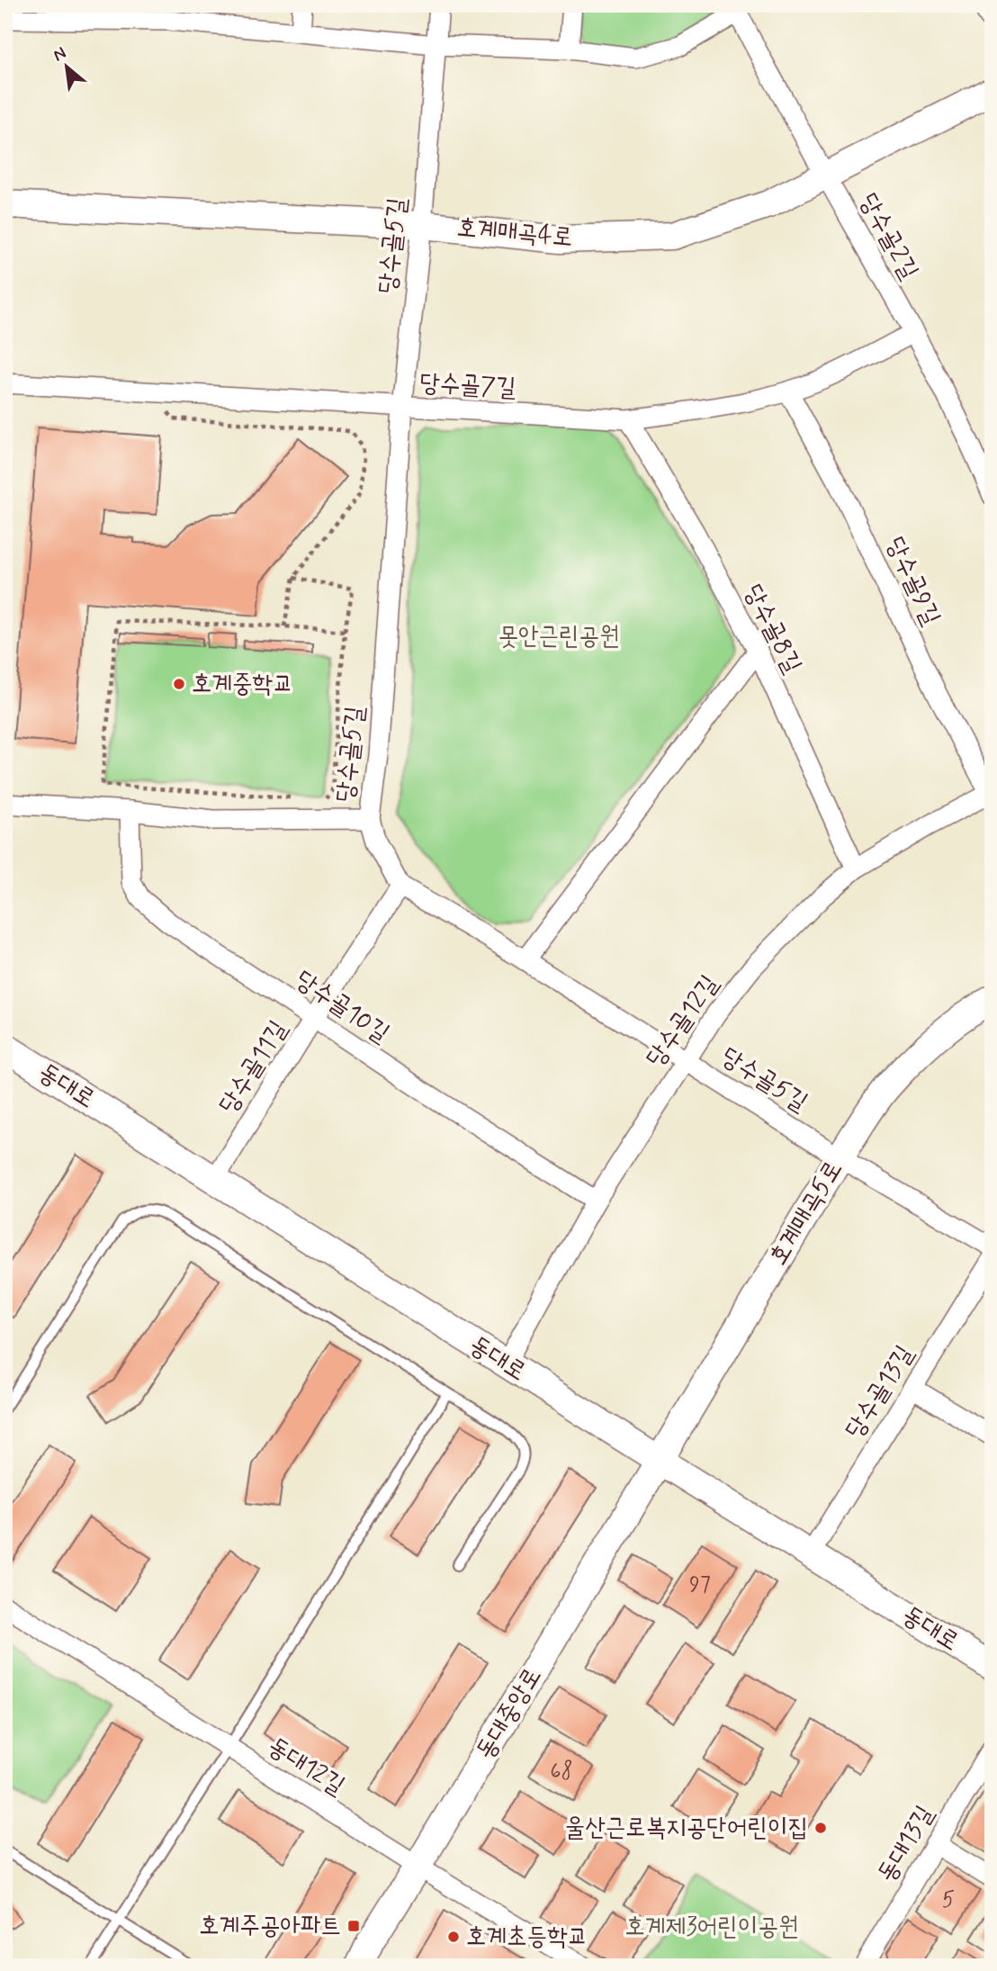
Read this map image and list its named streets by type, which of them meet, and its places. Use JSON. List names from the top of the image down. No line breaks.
{"streets":{"street":["호계매곡4로","당수골2길","당수골5길","당수골7길","당수골9길","당수골8길","당수골10길","당수골12길","당수골11길","동대로","호계매곡5로","당수골13길","동대중앙로","동대12길","동대13길"]},"crossings":[["호계매곡4로","당수골2길"],["호계매곡4로","당수골5길"],["당수골2길","당수골7길"],["당수골5길","당수골7길"],["당수골5길","당수골12길"],["당수골5길","당수골11길"],["당수골5길","호계매곡5로"],["당수골7길","당수골9길"],["당수골7길","당수골8길"],["당수골9길","당수골12길"],["당수골8길","당수골12길"],["당수골10길","당수골12길"],["당수골10길","당수골11길"],["당수골12길","동대로"],["당수골11길","동대로"],["동대로","호계매곡5로"],["동대로","당수골13길"],["동대로","동대중앙로"],["호계매곡5로","동대중앙로"],["동대중앙로","동대12길"]],"parks":["못안근린공원","호계제3어린이공원"],"places":{"other":["호계중학교","울산근로복지공단어린이집","호계초등학교"],"transit":["호계주공아파트"]},"house_numbers":["97","68","5"],"north":"top left"}
